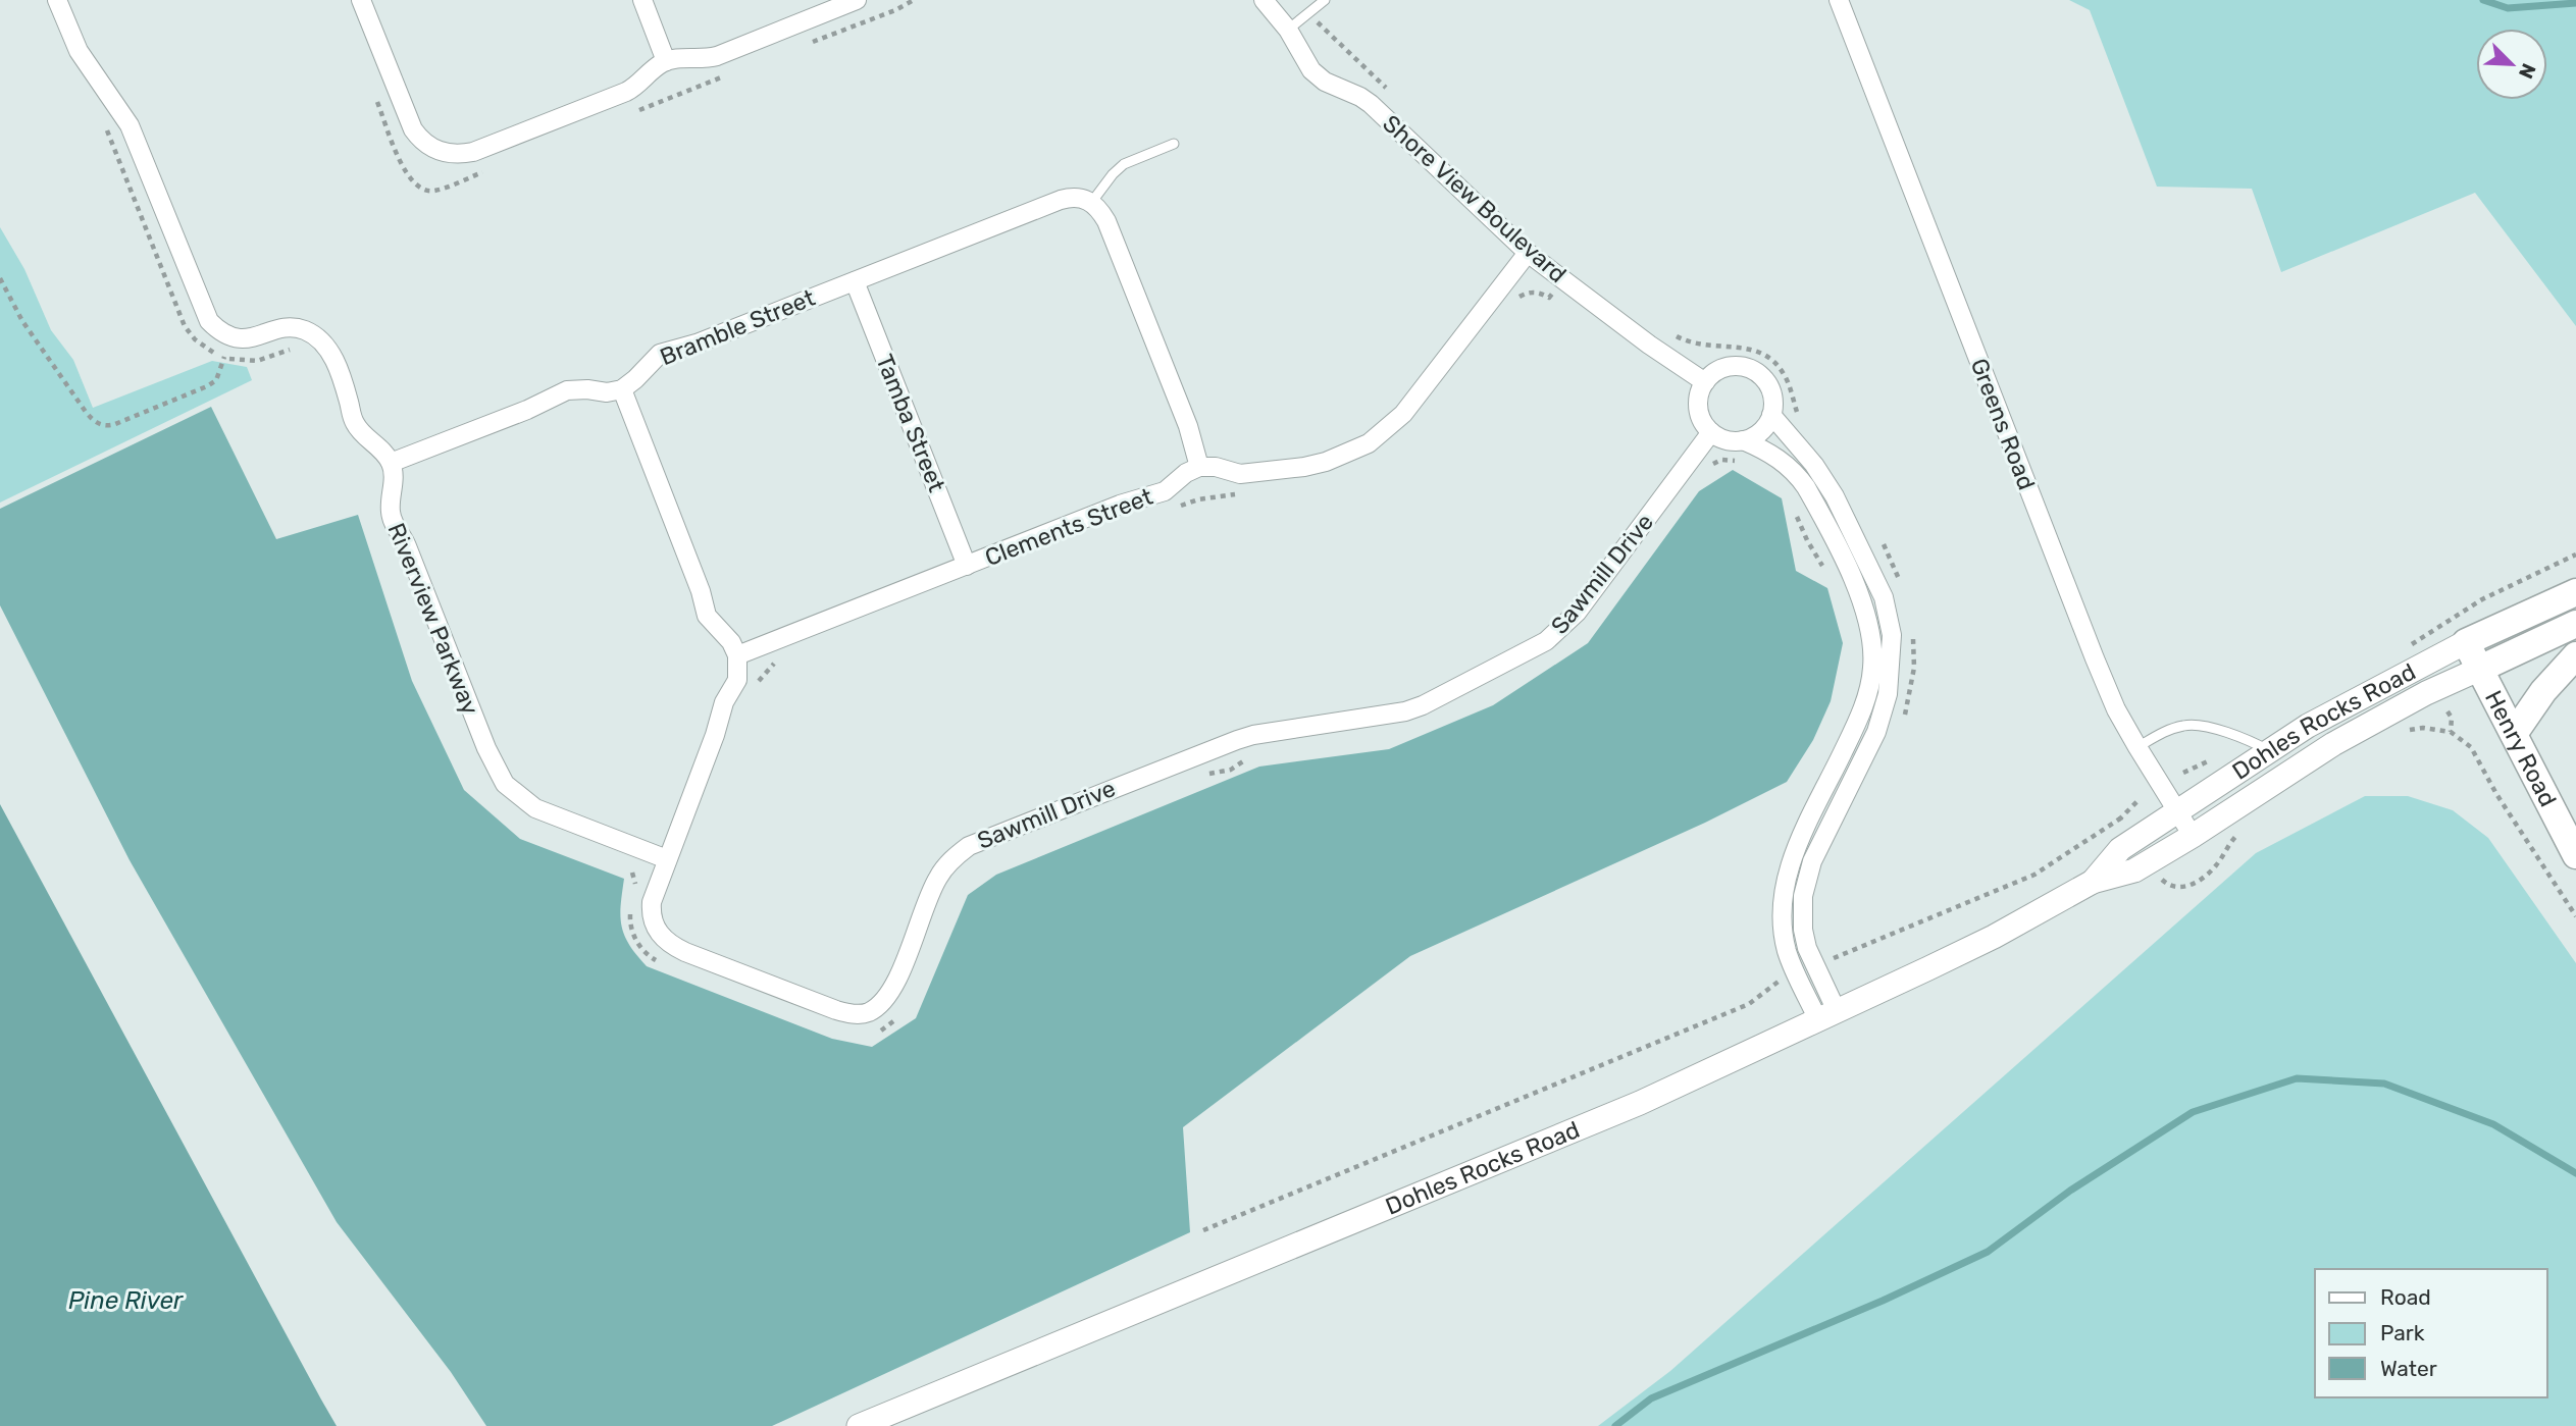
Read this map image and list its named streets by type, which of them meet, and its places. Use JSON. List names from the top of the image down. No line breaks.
{"streets":{"main road":["Dohles Rocks Road","Henry Road"],"street":["Shore View Boulevard","Bramble Street","Tamba Street","Greens Road","Clements Street","Sawmill Drive","Riverview Parkway"]},"crossings":[["Shore View Boulevard","Sawmill Drive"],["Bramble Street","Tamba Street"],["Tamba Street","Clements Street"],["Greens Road","Dohles Rocks Road"],["Clements Street","Sawmill Drive"],["Sawmill Drive","Riverview Parkway"],["Dohles Rocks Road","Henry Road"]],"water":["Pine River"],"legend":["Road","Park","Water"],"north":"bottom right"}
